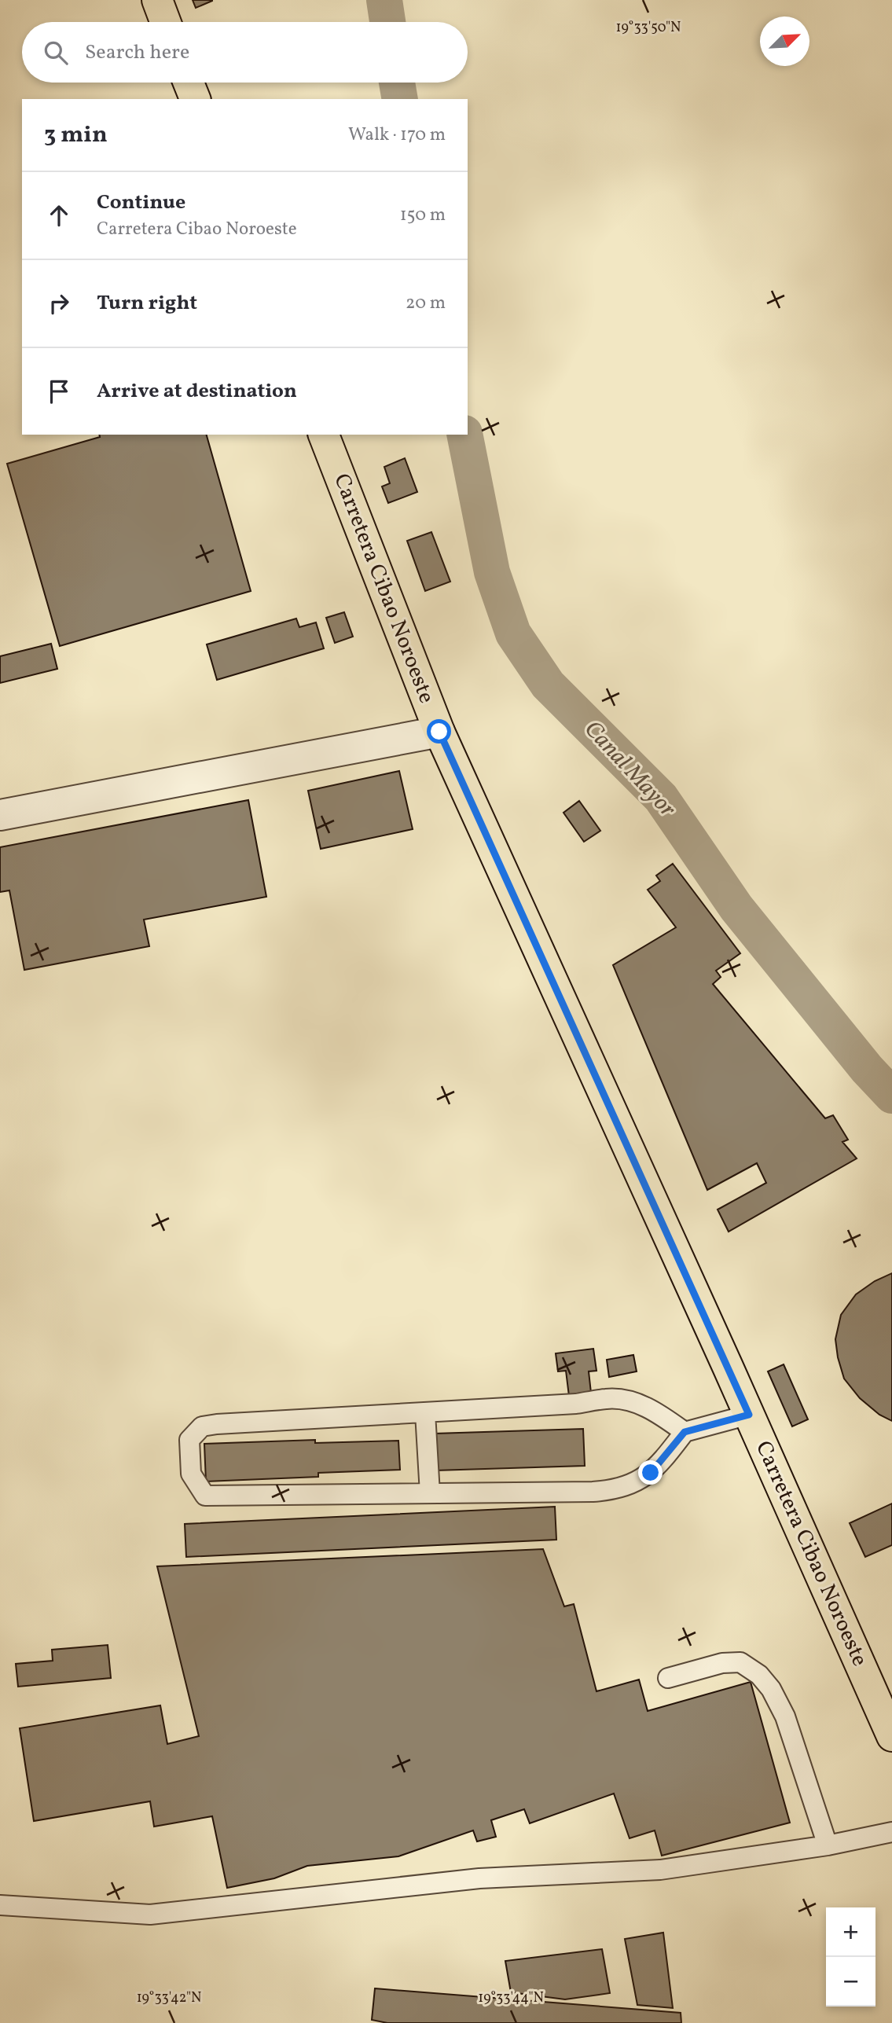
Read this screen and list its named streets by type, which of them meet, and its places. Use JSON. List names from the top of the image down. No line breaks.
{"streets":{"main road":["Carretera Cibao Noroeste"]},"water":["Canal Mayor"],"north":"top right","page":{"search":"Search here","heading":["3 min","Walk · 170 m"],"list":[["Continue","Carretera Cibao Noroeste","150 m"],["Turn right","20 m"],"Arrive at destination"],"map_buttons":["+","−"]},"coordinates":["19°33'50\"N","19°33'42\"N","19°33'44\"N"]}
